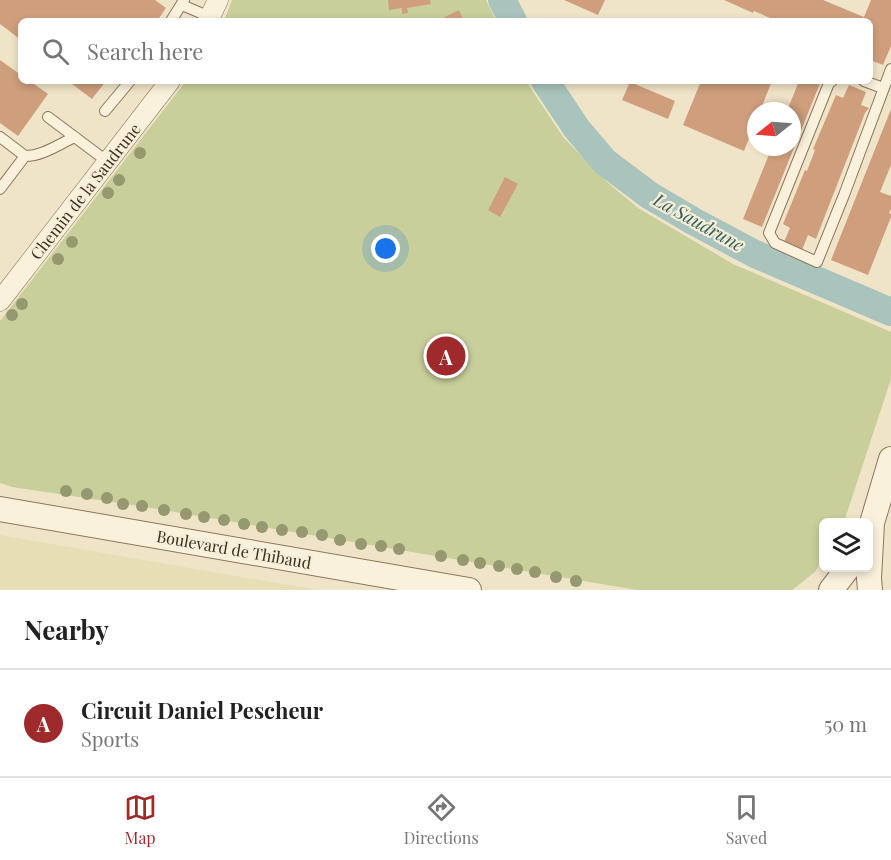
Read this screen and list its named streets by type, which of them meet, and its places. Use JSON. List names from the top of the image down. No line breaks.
{"streets":{"street":["Chemin de la Saudrune","Boulevard de Thibaud"]},"water":["La Saudrune"],"north":"left","page":{"search":"Search here","pins":"A","heading":"Nearby","list":[{"mark":"A","name":"Circuit Daniel Pescheur","note":"Sports","value":"50 m"}],"nav":["Map","Directions","Saved"]}}
